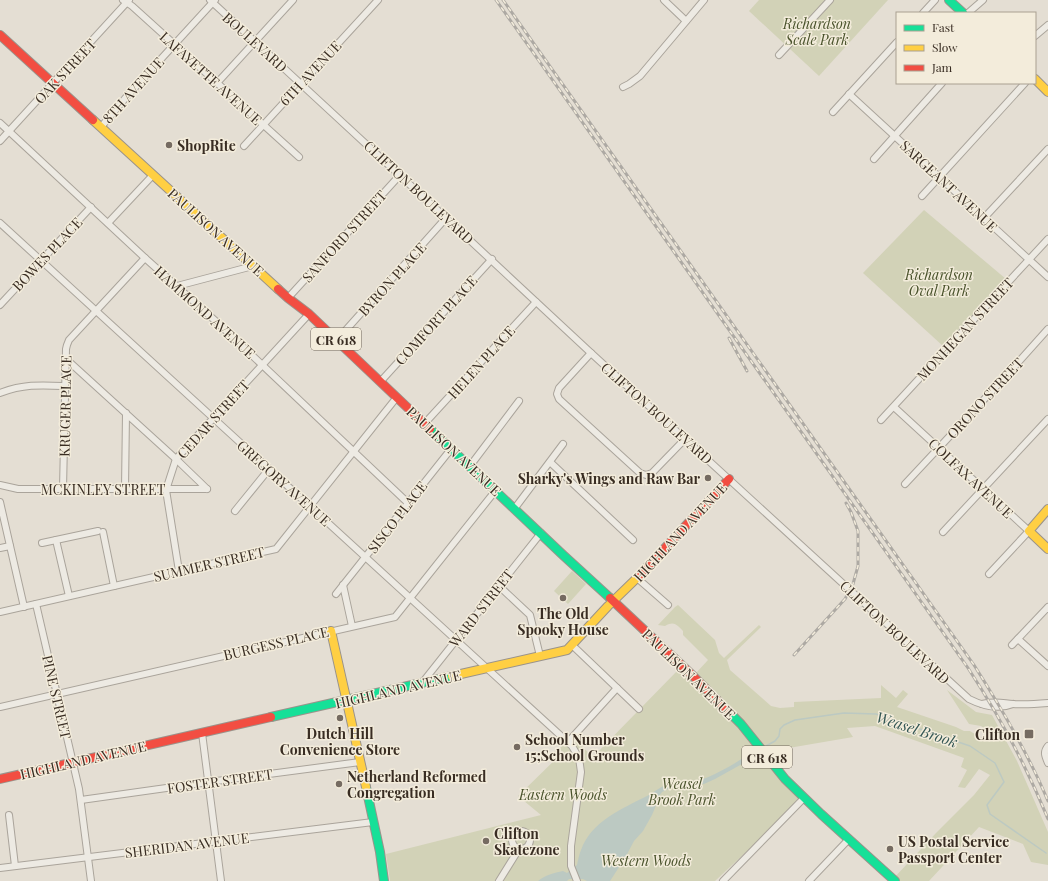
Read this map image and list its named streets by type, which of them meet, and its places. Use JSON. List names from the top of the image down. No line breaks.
{"streets":{"main road":["PAULISON AVENUE","CR 618","COLFAX AVENUE","HIGHLAND AVENUE"],"street":["BOULEVARD","OAK STREET","6TH AVENUE","LAFAYETTE AVENUE","8TH AVENUE","SARGEANT AVENUE","CLIFTON BOULEVARD","SANFORD STREET","BOWES PLACE","BYRON PLACE","HAMMOND AVENUE","COMFORT PLACE","MONHEGAN STREET","HELEN PLACE","ORONO STREET","KRUGER PLACE","CEDAR STREET","GREGORY AVENUE","MCKINLEY STREET","SISCO PLACE","SUMMER STREET","WARD STREET","BURGESS PLACE","PINE STREET","FOSTER STREET","SHERIDAN AVENUE"]},"crossings":[["BOULEVARD","6TH AVENUE"],["BOULEVARD","8TH AVENUE"],["BOULEVARD","CLIFTON BOULEVARD"],["OAK STREET","LAFAYETTE AVENUE"],["OAK STREET","PAULISON AVENUE"],["OAK STREET","HAMMOND AVENUE"],["6TH AVENUE","LAFAYETTE AVENUE"],["LAFAYETTE AVENUE","8TH AVENUE"],["8TH AVENUE","PAULISON AVENUE"],["SARGEANT AVENUE","MONHEGAN STREET"],["CLIFTON BOULEVARD","SANFORD STREET"],["CLIFTON BOULEVARD","BYRON PLACE"],["CLIFTON BOULEVARD","COMFORT PLACE"],["CLIFTON BOULEVARD","HELEN PLACE"],["CLIFTON BOULEVARD","HIGHLAND AVENUE"],["PAULISON AVENUE","SANFORD STREET"],["PAULISON AVENUE","BYRON PLACE"],["PAULISON AVENUE","COMFORT PLACE"],["PAULISON AVENUE","HELEN PLACE"],["PAULISON AVENUE","CEDAR STREET"],["PAULISON AVENUE","SISCO PLACE"],["PAULISON AVENUE","HIGHLAND AVENUE"],["PAULISON AVENUE","SUMMER STREET"],["PAULISON AVENUE","WARD STREET"],["PAULISON AVENUE","BURGESS PLACE"],["BOWES PLACE","HAMMOND AVENUE"],["BOWES PLACE","GREGORY AVENUE"],["HAMMOND AVENUE","KRUGER PLACE"],["HAMMOND AVENUE","CEDAR STREET"],["HAMMOND AVENUE","SISCO PLACE"],["HAMMOND AVENUE","SUMMER STREET"],["MONHEGAN STREET","COLFAX AVENUE"],["ORONO STREET","COLFAX AVENUE"],["KRUGER PLACE","GREGORY AVENUE"],["KRUGER PLACE","MCKINLEY STREET"],["CEDAR STREET","GREGORY AVENUE"],["CEDAR STREET","MCKINLEY STREET"],["CEDAR STREET","SUMMER STREET"],["GREGORY AVENUE","SISCO PLACE"],["GREGORY AVENUE","HIGHLAND AVENUE"],["GREGORY AVENUE","SUMMER STREET"],["GREGORY AVENUE","WARD STREET"],["GREGORY AVENUE","BURGESS PLACE"],["HIGHLAND AVENUE","WARD STREET"],["HIGHLAND AVENUE","PINE STREET"],["SUMMER STREET","PINE STREET"],["BURGESS PLACE","PINE STREET"],["PINE STREET","FOSTER STREET"],["PINE STREET","SHERIDAN AVENUE"]],"water":["Weasel Brook"],"parks":["Richardson Scale Park","Richardson Oval Park","Weasel Brook Park","Eastern Woods","Western Woods"],"places":{"other":["ShopRite","Sharky's Wings and Raw Bar","The Old Spooky House","Dutch Hill Convenience Store","School Number 15;School Grounds","Netherland Reformed Congregation","Clifton Skatezone","US Postal Service Passport Center"],"transit":["Clifton"]},"legend":["Fast","Slow","Jam"]}
